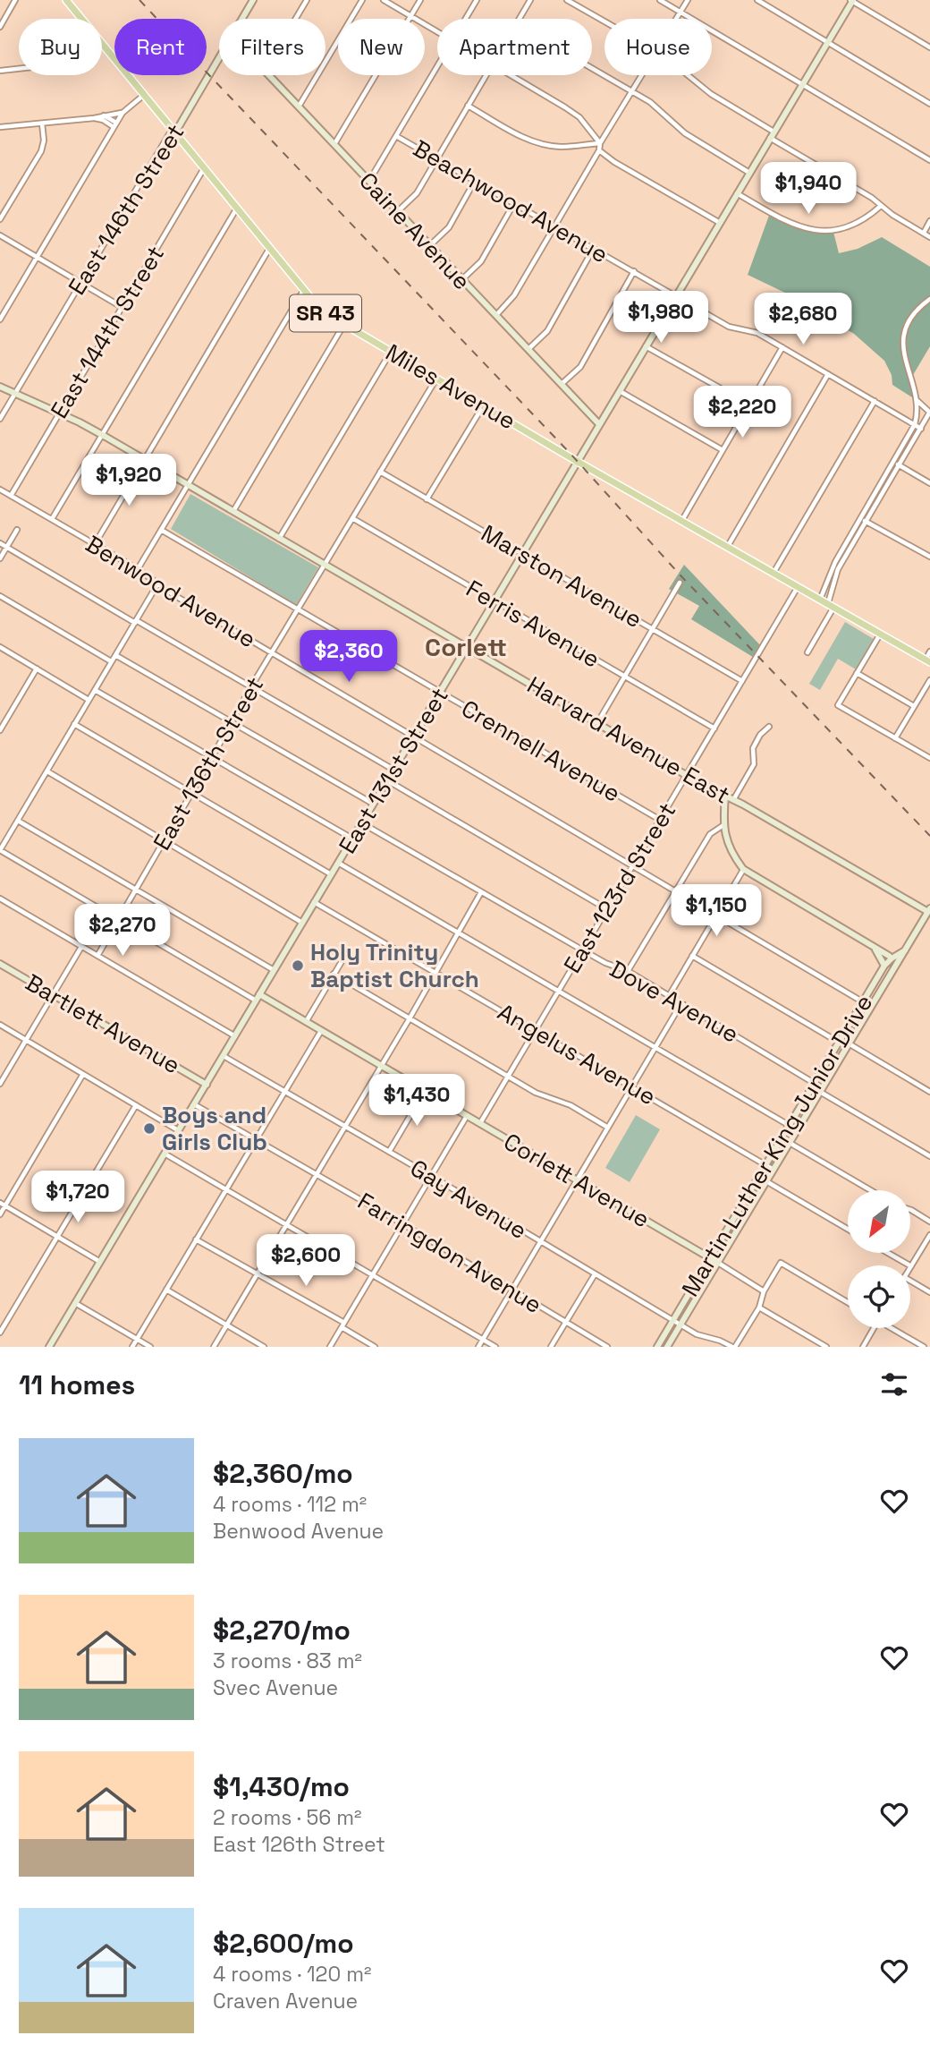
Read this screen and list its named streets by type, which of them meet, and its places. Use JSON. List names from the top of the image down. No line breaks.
{"streets":{"main road":["SR 43","Miles Avenue"],"street":["Beachwood Avenue","East 146th Street","Caine Avenue","East 144th Street","Marston Avenue","Benwood Avenue","Ferris Avenue","Harvard Avenue East","Crennell Avenue","East 136th Street","East 131st Street","East 123rd Street","Dove Avenue","Bartlett Avenue","Angelus Avenue","Martin Luther King Junior Drive","Corlett Avenue","Gay Avenue","Farringdon Avenue"]},"crossings":[["Beachwood Avenue","East 131st Street"],["East 146th Street","Miles Avenue"],["East 146th Street","Harvard Avenue East"],["Caine Avenue","East 131st Street"],["East 144th Street","Miles Avenue"],["East 144th Street","Benwood Avenue"],["East 144th Street","Harvard Avenue East"],["Miles Avenue","East 136th Street"],["Miles Avenue","East 131st Street"],["Miles Avenue","East 123rd Street"],["Marston Avenue","East 136th Street"],["Marston Avenue","East 131st Street"],["Marston Avenue","East 123rd Street"],["Benwood Avenue","East 136th Street"],["Benwood Avenue","East 131st Street"],["Benwood Avenue","East 123rd Street"],["Benwood Avenue","Martin Luther King Junior Drive"],["Ferris Avenue","East 136th Street"],["Ferris Avenue","East 131st Street"],["Ferris Avenue","East 123rd Street"],["Harvard Avenue East","East 136th Street"],["Harvard Avenue East","East 131st Street"],["Harvard Avenue East","East 123rd Street"],["Harvard Avenue East","Martin Luther King Junior Drive"],["Crennell Avenue","East 136th Street"],["Crennell Avenue","East 131st Street"],["Crennell Avenue","East 123rd Street"],["East 131st Street","Dove Avenue"],["East 131st Street","Bartlett Avenue"],["East 131st Street","Angelus Avenue"],["East 131st Street","Corlett Avenue"],["East 131st Street","Gay Avenue"],["East 131st Street","Farringdon Avenue"],["East 123rd Street","Dove Avenue"],["East 123rd Street","Angelus Avenue"],["East 123rd Street","Corlett Avenue"],["Dove Avenue","Martin Luther King Junior Drive"],["Angelus Avenue","Martin Luther King Junior Drive"],["Martin Luther King Junior Drive","Corlett Avenue"],["Martin Luther King Junior Drive","Gay Avenue"]],"districts":["Corlett"],"places":["Holy Trinity Baptist Church","Boys and Girls Club"],"north":"bottom left","page":{"chip":["Buy","Rent","Filters","New","Apartment","House"],"price":["$1,940","$1,980","$2,680","$2,220","$1,920","$2,360","$1,150","$2,270","$1,430","$1,720","$2,600"],"heading":"11 homes","list":[{"name":"$2,360/mo","note":"4 rooms · 112 m² · Benwood Avenue"},{"name":"$2,270/mo","note":"3 rooms · 83 m² · Svec Avenue"},{"name":"$1,430/mo","note":"2 rooms · 56 m² · East 126th Street"},{"name":"$2,600/mo","note":"4 rooms · 120 m² · Craven Avenue"}]}}
